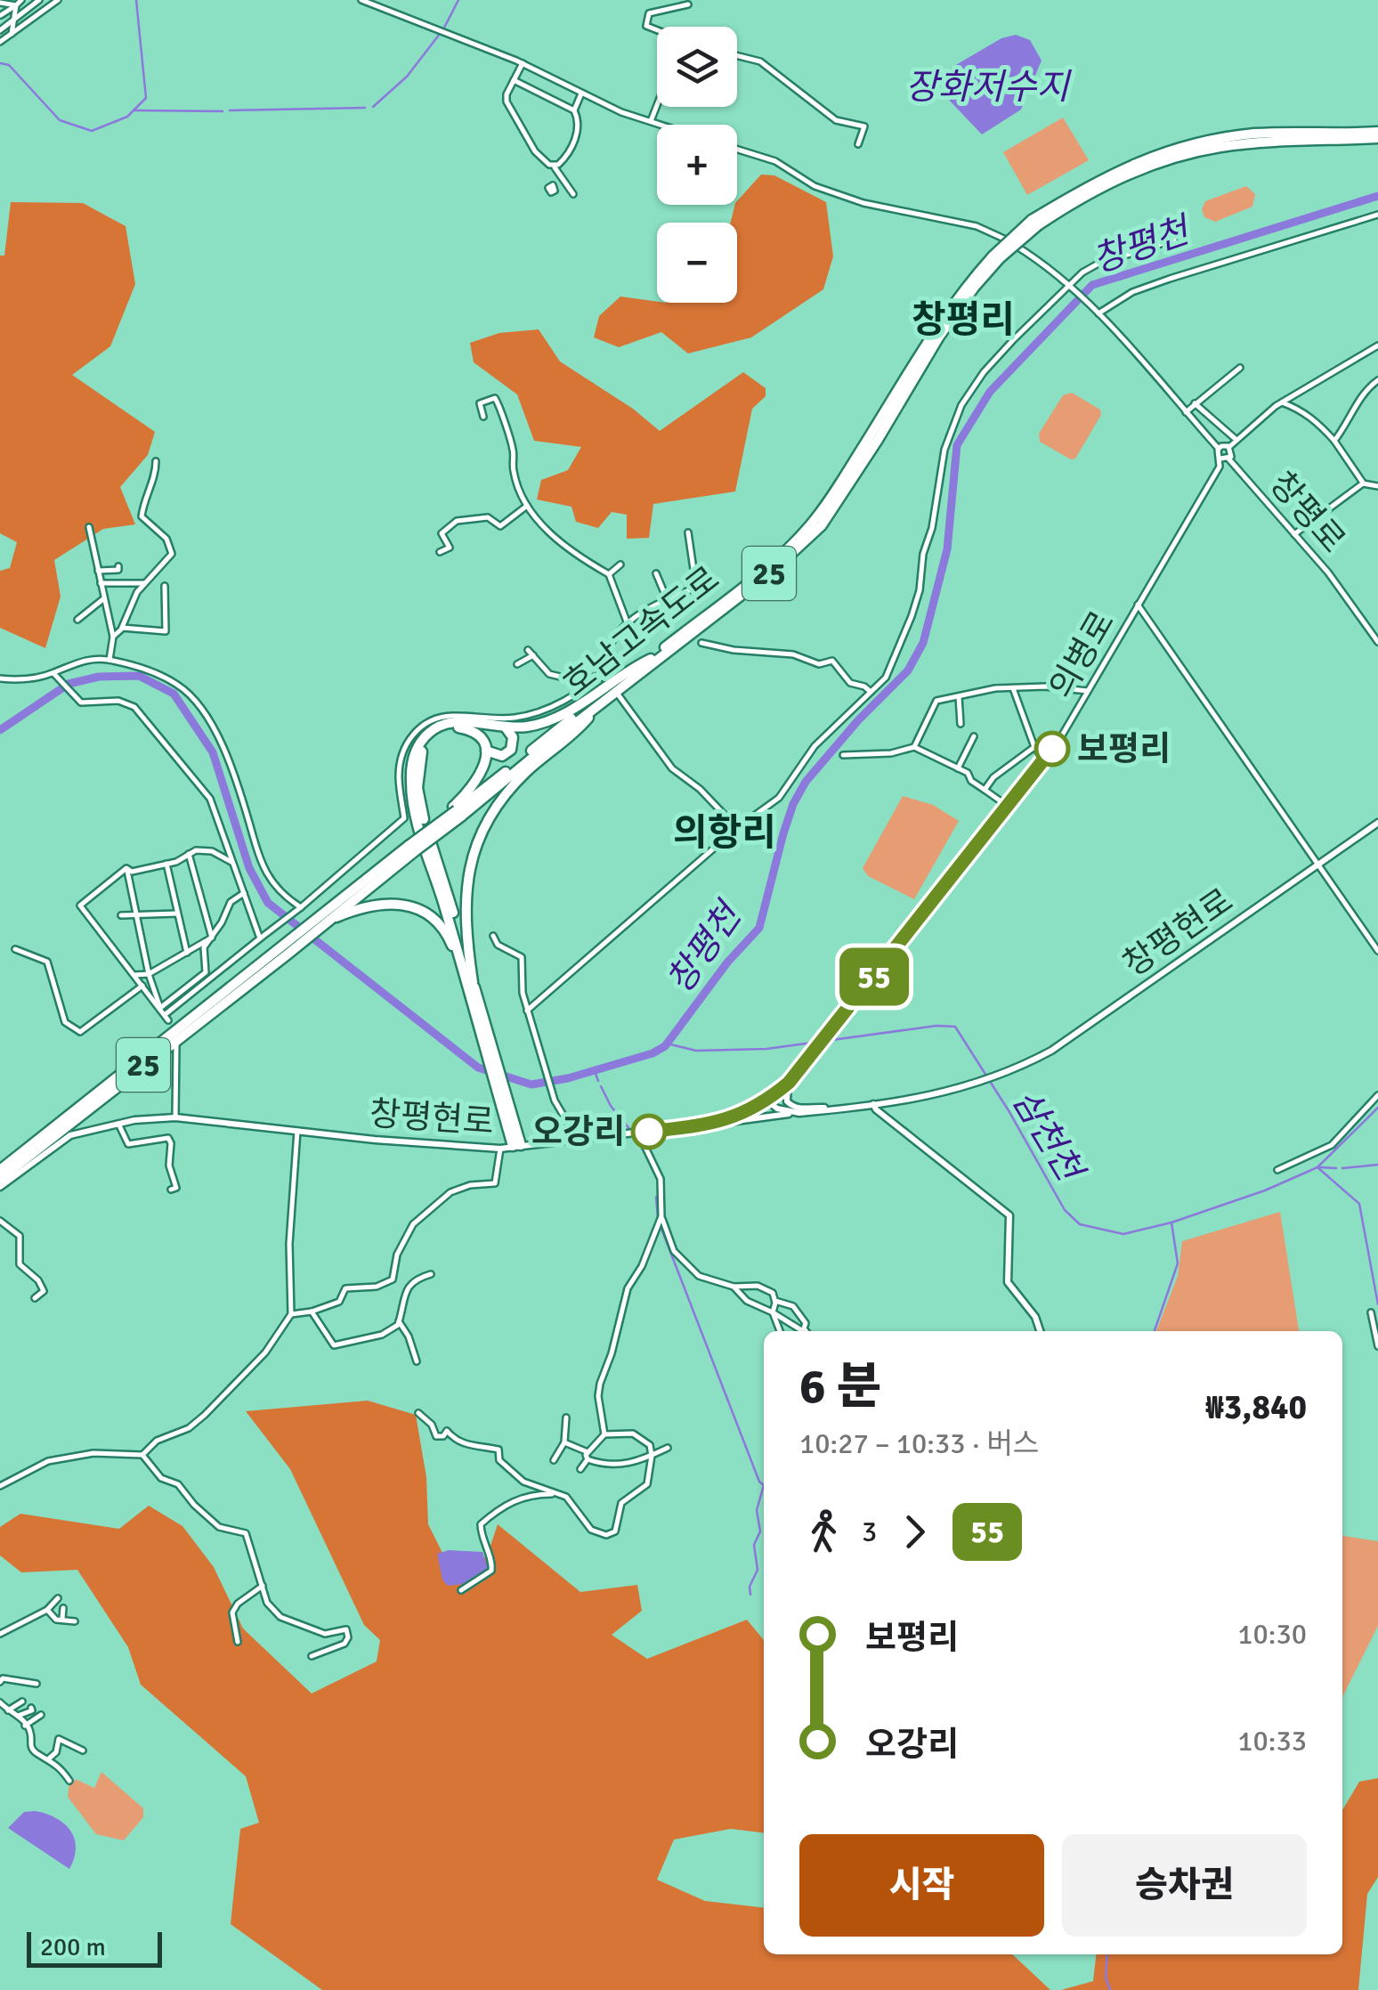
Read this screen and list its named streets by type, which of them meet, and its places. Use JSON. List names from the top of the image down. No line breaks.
{"streets":{"highway":["25","호남고속도로"],"main road":["창평현로"],"street":["창평로","의병로"]},"crossings":[["창평로","의병로"]],"districts":["창평리","의항리"],"water":["장화저수지","창평천","삼천천"],"places":["보평리","오강리"],"lines":["bus line 55"],"scale_bar":"200 m","page":{"on_map":"55","map_buttons":["+","−"],"heading":["6 분","10:27 – 10:33 · 버스","₩3,840"],"legs":["3","55"],"list":[{"name":"보평리","value":"10:30"},{"name":"오강리","value":"10:33"}],"buttons":["시작","승차권"],"scale":"200 m"}}
